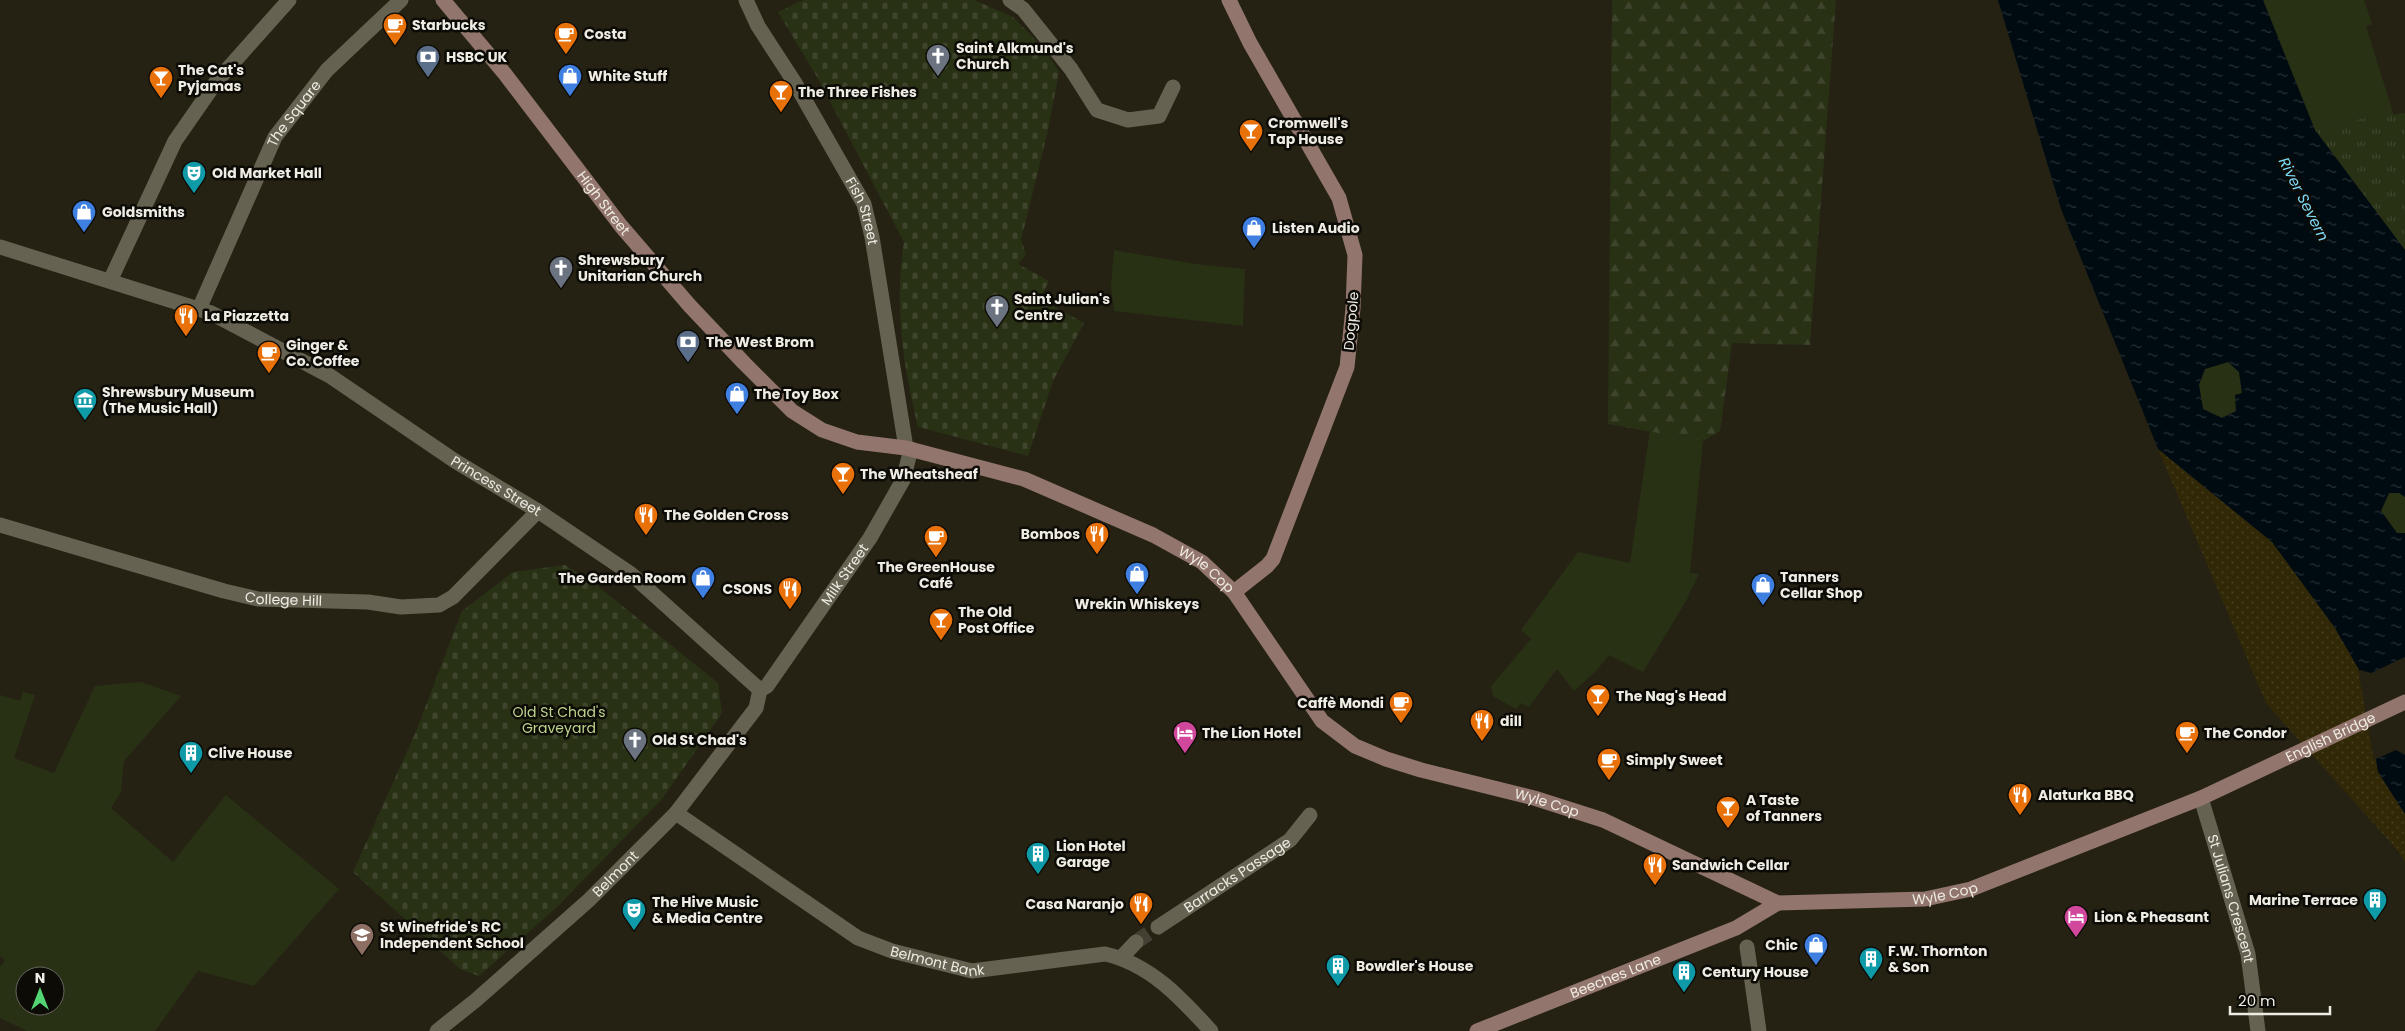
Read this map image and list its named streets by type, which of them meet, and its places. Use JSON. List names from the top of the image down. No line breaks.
{"streets":{"street":["The Square","High Street","Fish Street","Dogpole","Princess Street","Wyle Cop","Milk Street","College Hill","English Bridge","Belmont","Barracks Passage","St Julians Crescent","Belmont Bank","Beeches Lane"]},"crossings":[["The Square","Princess Street"],["High Street","Fish Street"],["High Street","Wyle Cop"],["High Street","Milk Street"],["Fish Street","Wyle Cop"],["Fish Street","Milk Street"],["Dogpole","Wyle Cop"],["Princess Street","Milk Street"],["Princess Street","College Hill"],["Princess Street","Belmont"],["Wyle Cop","Milk Street"],["Wyle Cop","English Bridge"],["Wyle Cop","St Julians Crescent"],["Wyle Cop","Beeches Lane"],["Milk Street","Belmont"],["Belmont","Belmont Bank"]],"water":["River Severn"],"parks":["Old St Chad's Graveyard"],"places":{"cafe":["Starbucks","Costa","Ginger & Co. Coffee","The GreenHouse Café","Caffè Mondi","The Condor","Simply Sweet"],"church":["Saint Alkmund's Church","Shrewsbury Unitarian Church","Saint Julian's Centre","Old St Chad's"],"bank":["HSBC UK","The West Brom"],"shop":["White Stuff","Goldsmiths","Listen Audio","The Toy Box","Wrekin Whiskeys","The Garden Room","Tanners Cellar Shop","Chic"],"bar":["The Cat's Pyjamas","The Three Fishes","Cromwell's Tap House","The Wheatsheaf","The Old Post Office","The Nag's Head","A Taste of Tanners"],"theatre":["Old Market Hall","The Hive Music & Media Centre"],"restaurant":["La Piazzetta","The Golden Cross","Bombos","CSONS","dill","Alaturka BBQ","Sandwich Cellar","Casa Naranjo"],"museum":["Shrewsbury Museum (The Music Hall)"],"hotel":["The Lion Hotel","Lion & Pheasant"],"building":["Clive House","Lion Hotel Garage","Marine Terrace","F.W. Thornton & Son","Bowdler's House","Century House"],"school or university":["St Winefride's RC Independent School"]},"scale_bar":"20 m","north":"top"}
